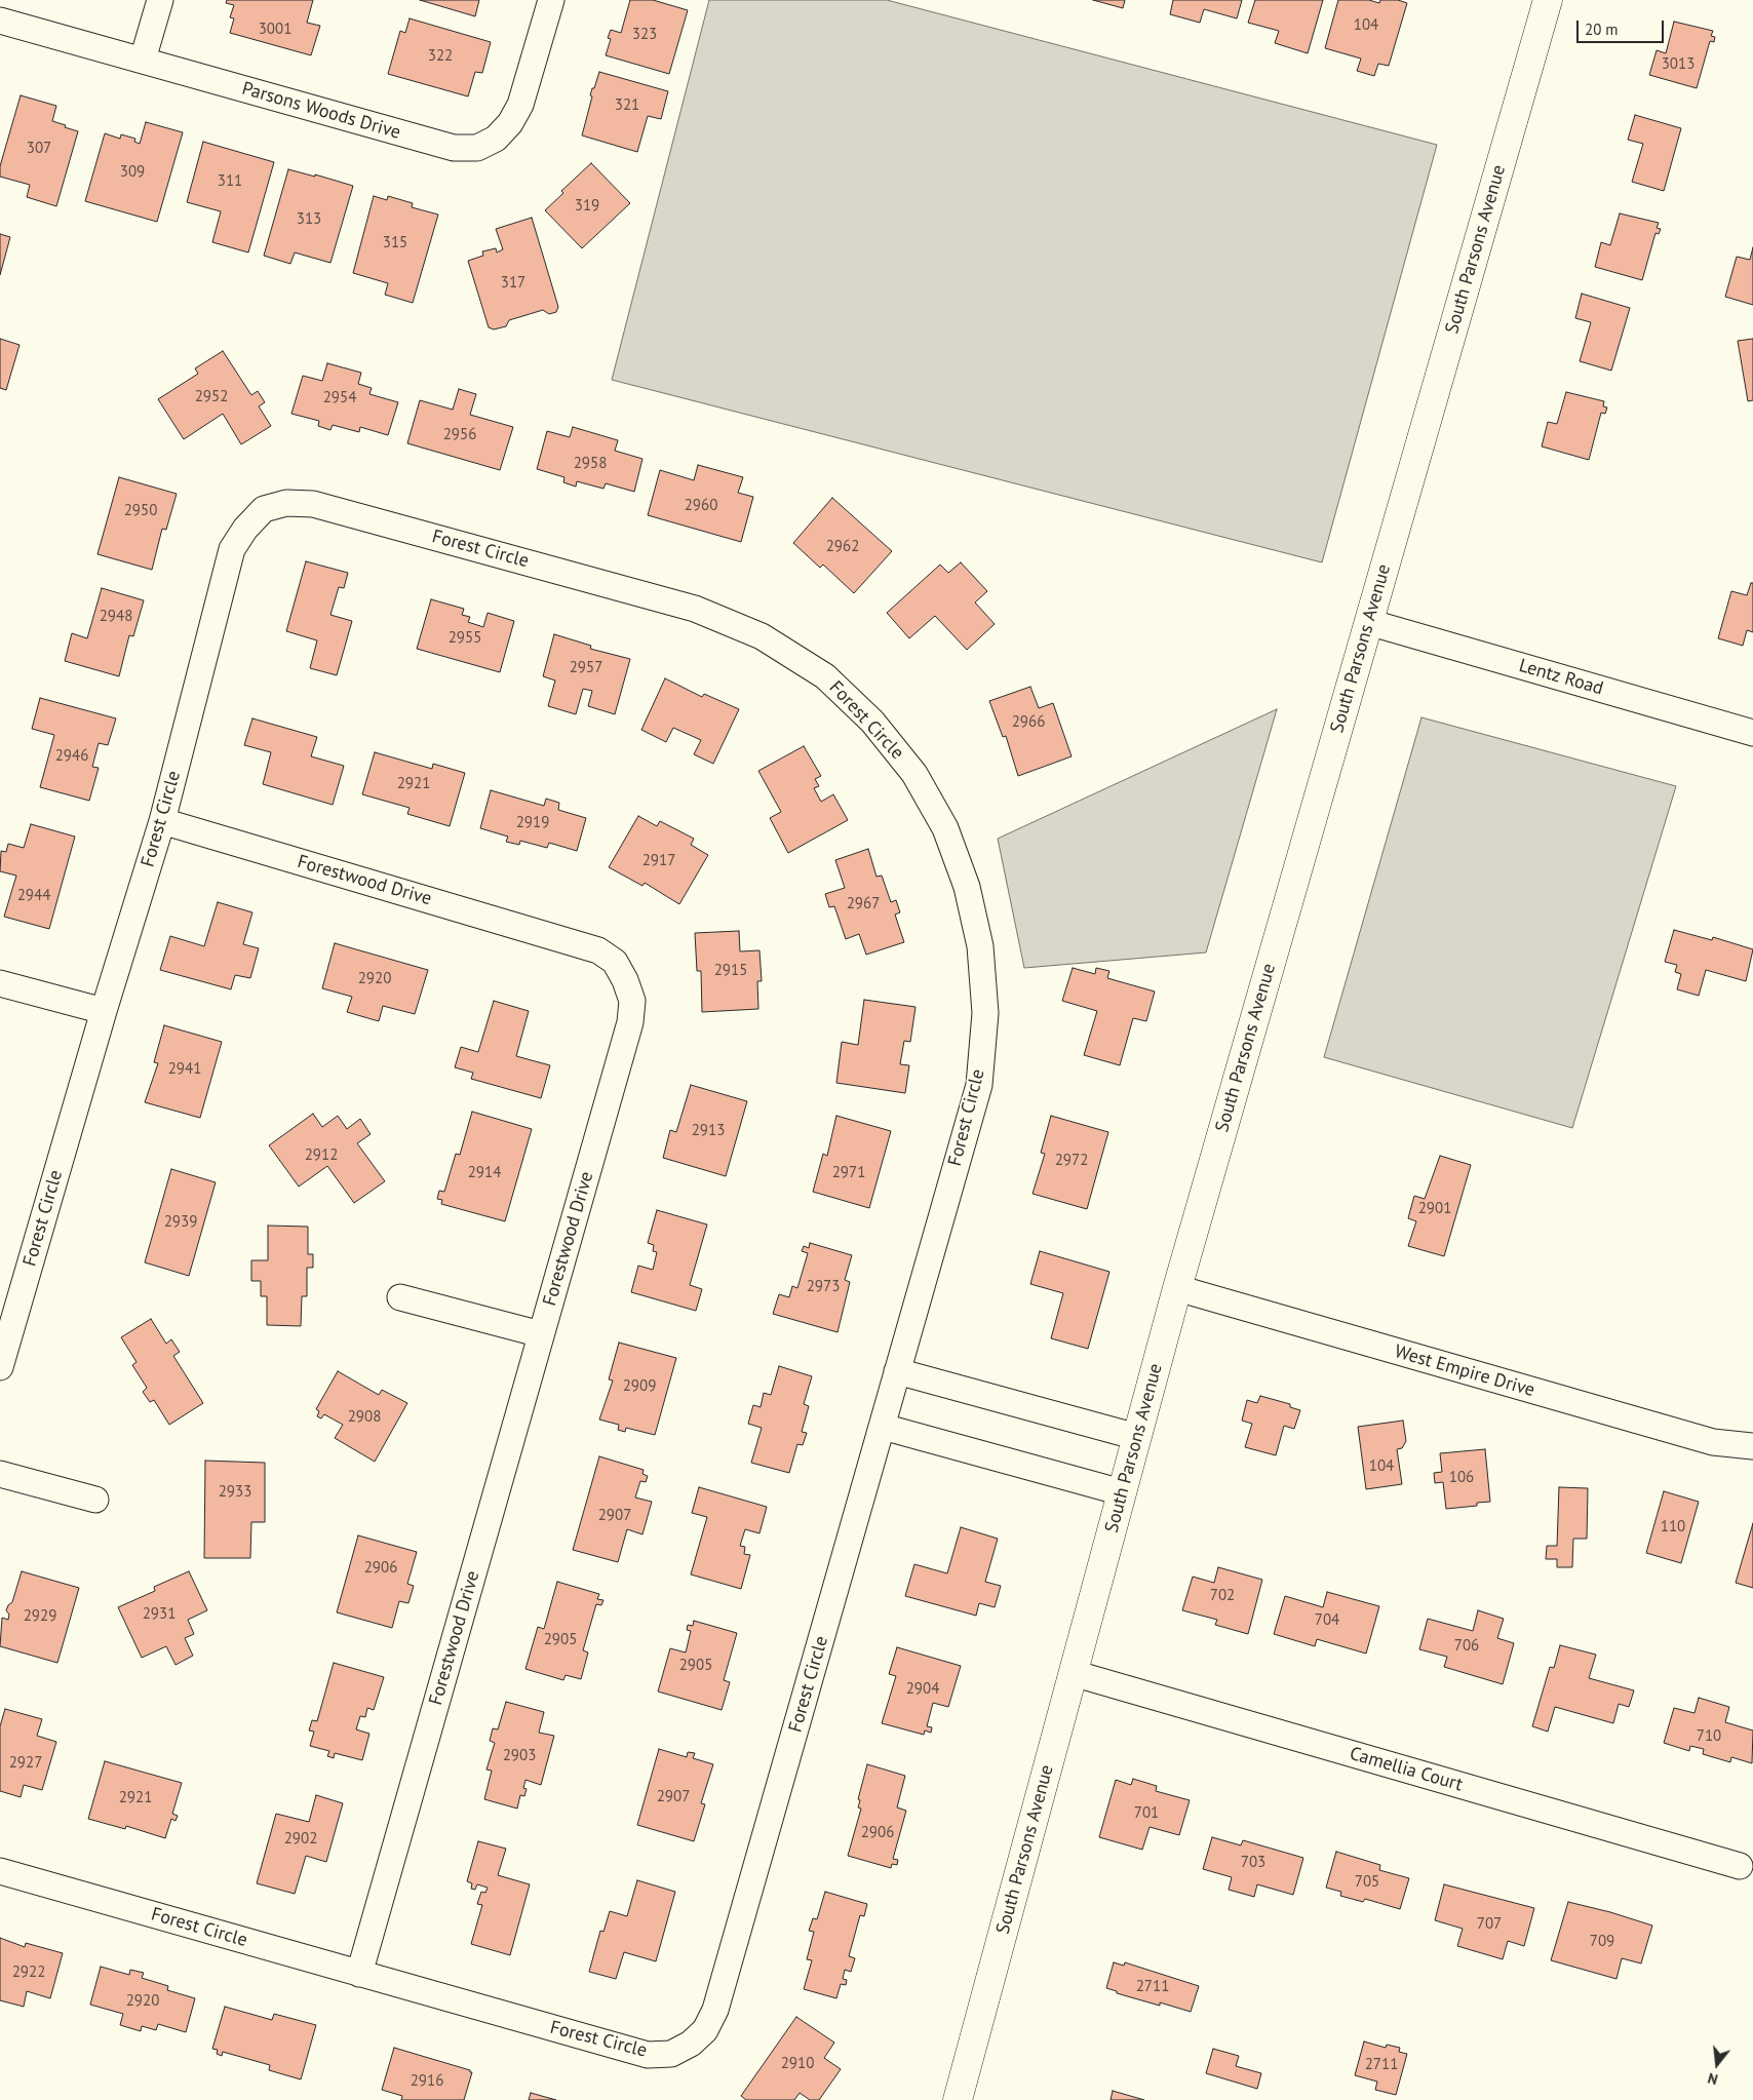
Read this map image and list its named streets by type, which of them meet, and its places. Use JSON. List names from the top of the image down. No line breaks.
{"streets":{"main road":["South Parsons Avenue"],"street":["Parsons Woods Drive","Forest Circle","Lentz Road","Forestwood Drive","West Empire Drive","Camellia Court"]},"crossings":[["South Parsons Avenue","Lentz Road"],["South Parsons Avenue","West Empire Drive"],["South Parsons Avenue","Camellia Court"],["Forest Circle","Forestwood Drive"]],"house_numbers":["104","3001","323","322","3013","321","307","309","311","319","313","315","317","2952","2954","2956","2958","2960","2950","2962","2948","2955","2957","2966","2946","2921","2919","2917","2944","2967","2915","2920","2941","2913","2912","2972","2914","2971","2901","2939","2973","2909","2908","104","106","2933","2907","110","2906","702","2931","2929","704","2905","706","2905","2904","710","2903","2927","2907","2921","701","2906","2902","703","705","707","709","2922","2711","2920","2910","2711","2916"],"scale_bar":"20 m","north":"bottom"}
